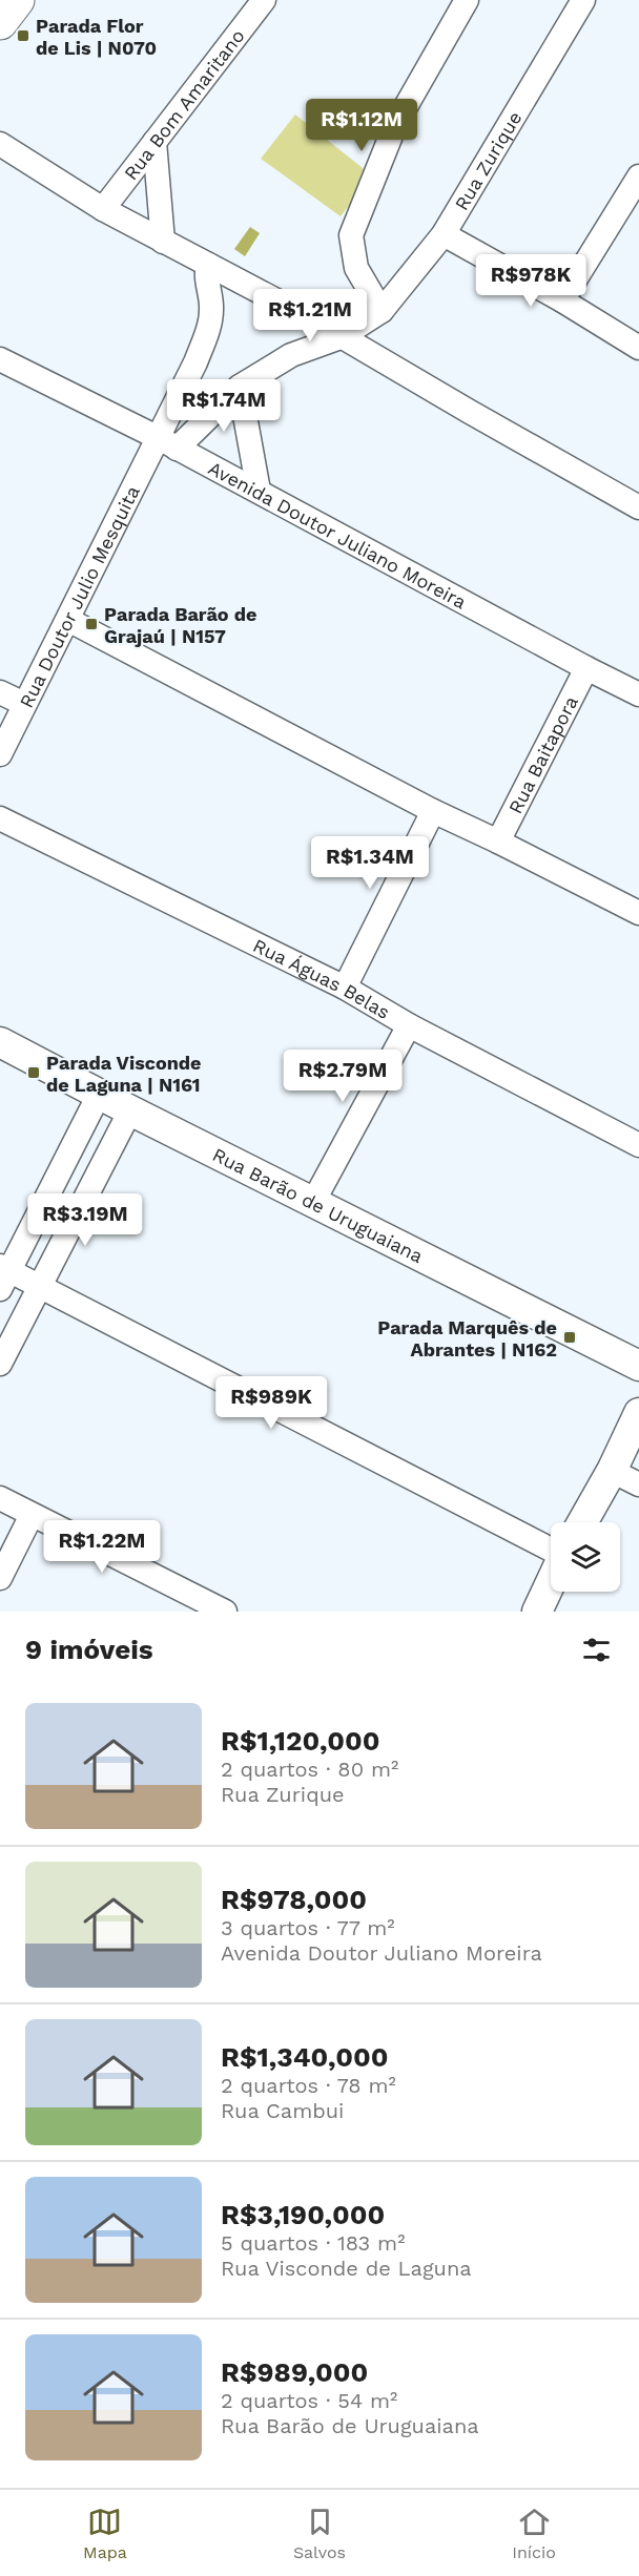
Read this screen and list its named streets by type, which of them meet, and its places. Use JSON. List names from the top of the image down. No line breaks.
{"streets":{"street":["Rua Bom Amaritano","Rua Zurique","Avenida Doutor Juliano Moreira","Rua Doutor Julio Mesquita","Rua Baitapora","Rua Águas Belas","Rua Barão de Uruguaiana"]},"crossings":[["Rua Zurique","Avenida Doutor Juliano Moreira"],["Rua Zurique","Rua Doutor Julio Mesquita"],["Avenida Doutor Juliano Moreira","Rua Doutor Julio Mesquita"],["Avenida Doutor Juliano Moreira","Rua Baitapora"]],"places":{"transit":["Parada Flor de Lis | N070","Parada Barão de Grajaú | N157","Parada Visconde de Laguna | N161","Parada Marquês de Abrantes | N162"]},"page":{"price":["R$1.12M","R$978K","R$1.21M","R$1.74M","R$1.34M","R$2.79M","R$3.19M","R$989K","R$1.22M"],"heading":"9 imóveis","list":[{"name":"R$1,120,000","note":"2 quartos · 80 m² · Rua Zurique"},{"name":"R$978,000","note":"3 quartos · 77 m² · Avenida Doutor Juliano Moreira"},{"name":"R$1,340,000","note":"2 quartos · 78 m² · Rua Cambui"},{"name":"R$3,190,000","note":"5 quartos · 183 m² · Rua Visconde de Laguna"},{"name":"R$989,000","note":"2 quartos · 54 m² · Rua Barão de Uruguaiana"}],"tabs":["Mapa","Salvos","Início"]}}
